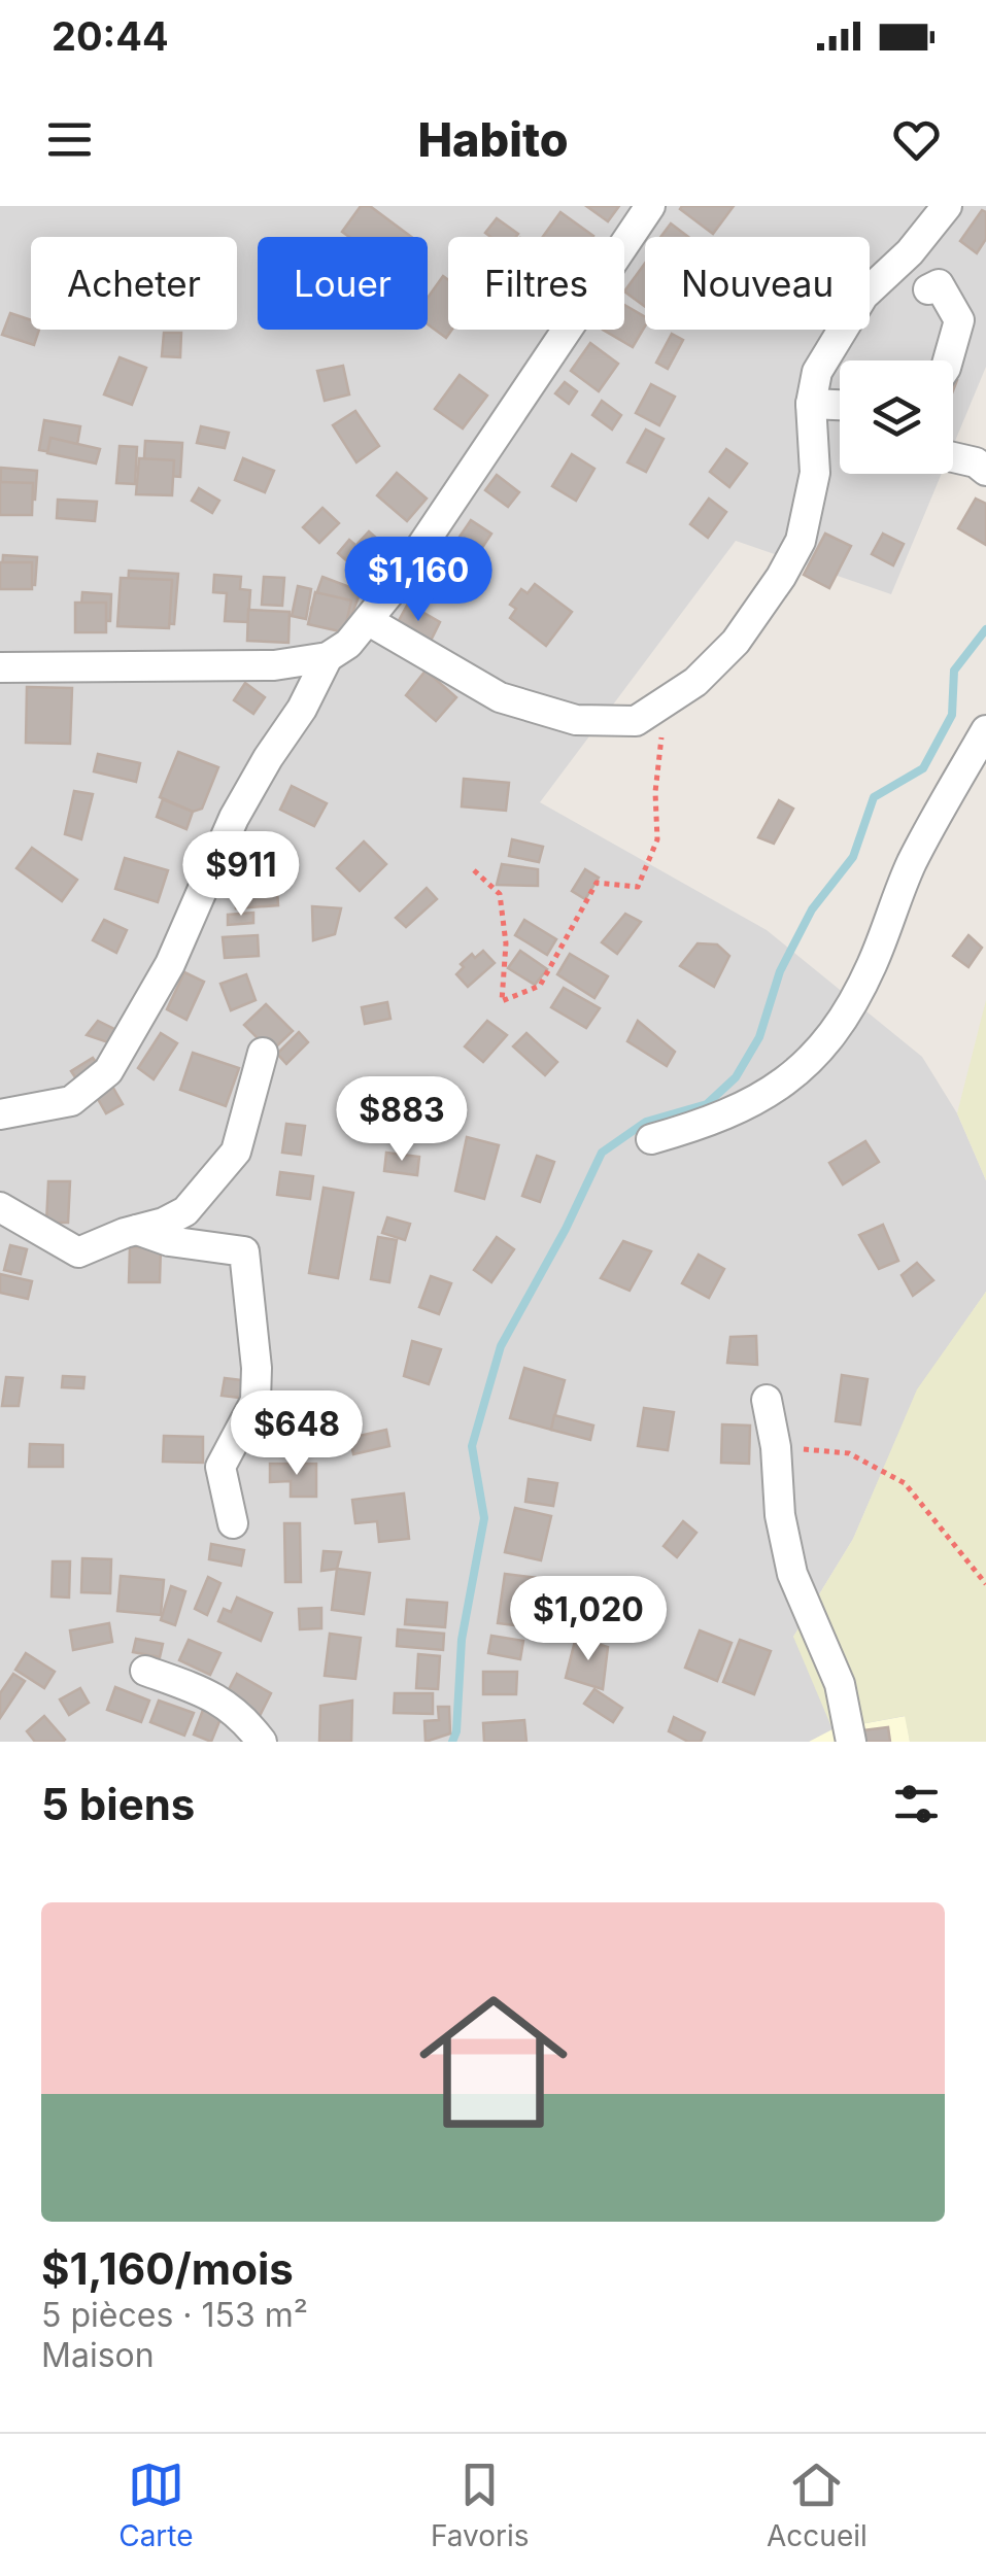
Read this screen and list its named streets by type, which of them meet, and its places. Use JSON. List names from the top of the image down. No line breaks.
{"page":{"status":"20:44","header":"Habito","chip":["Acheter","Louer","Filtres","Nouveau"],"price":["$1,160","$911","$883","$648","$1,020"],"heading":"5 biens","list":[{"name":"$1,160/mois","note":"5 pièces · 153 m² · Maison"}],"tabs":["Carte","Favoris","Accueil"]}}
